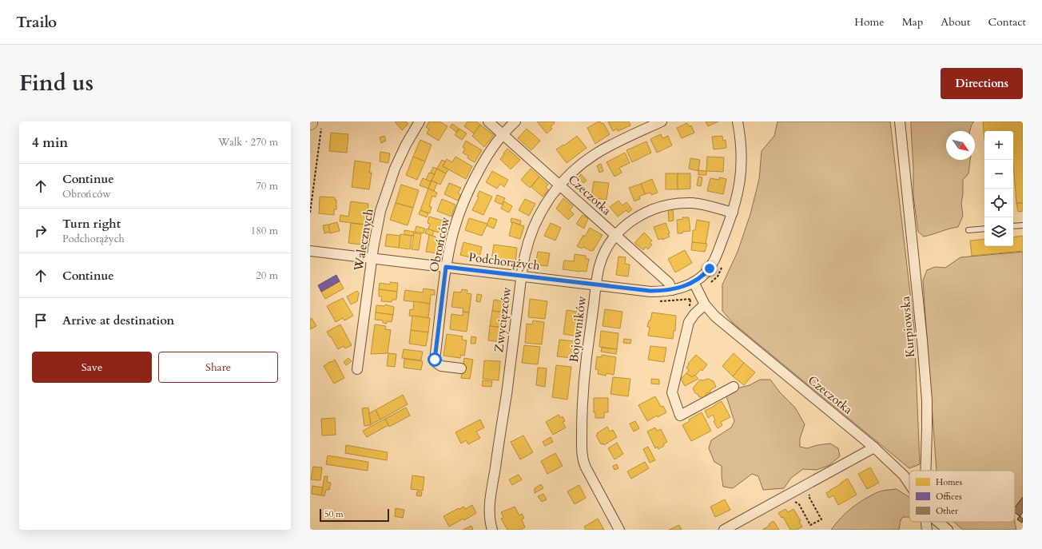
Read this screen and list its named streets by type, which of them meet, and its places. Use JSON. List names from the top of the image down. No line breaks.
{"streets":{"street":["Czeczotka","Walecznych","Obrońców","Podchorążych","Zwycięzców","Kurpiowska","Bojowników"]},"crossings":[["Czeczotka","Obrońców"],["Czeczotka","Podchorążych"],["Czeczotka","Zwycięzców"],["Czeczotka","Bojowników"],["Walecznych","Podchorążych"],["Obrońców","Podchorążych"],["Podchorążych","Zwycięzców"],["Podchorążych","Bojowników"]],"legend":["Homes","Offices","Other"],"scale_bar":"50 m","north":"bottom right","page":{"header":"Trailo","nav":["Home","Map","About","Contact"],"title":"Find us","buttons":["Directions",["Save","Share"]],"heading":["4 min","Walk · 270 m"],"map_buttons":["+","−"],"list":[["Continue","Obrońców","70 m"],["Turn right","Podchorążych","180 m"],["Continue","20 m"],"Arrive at destination"],"scale":"50 m"}}
